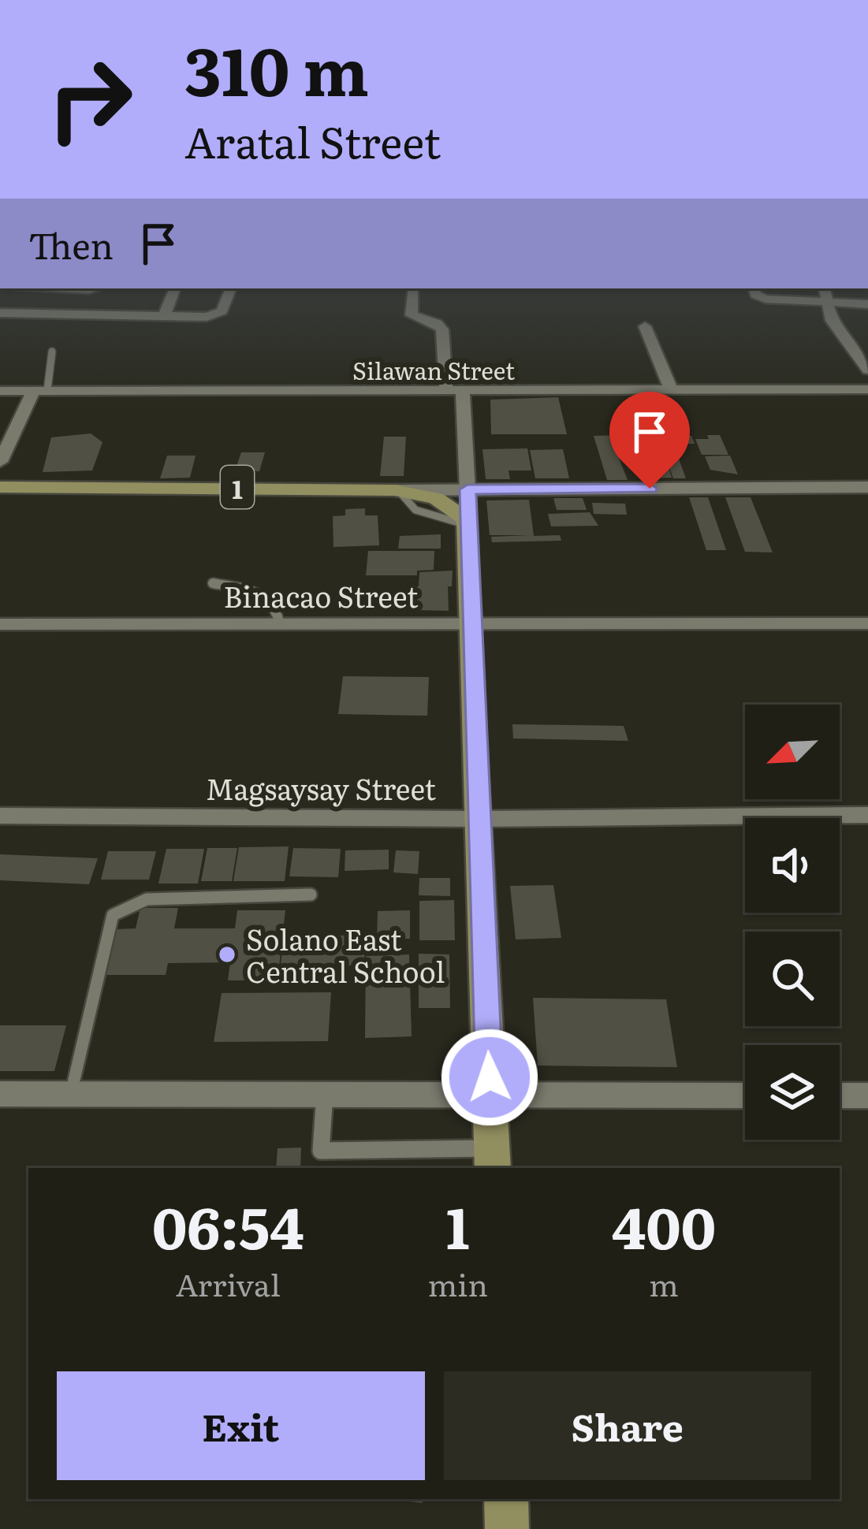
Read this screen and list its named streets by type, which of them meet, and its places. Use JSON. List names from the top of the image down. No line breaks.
{"streets":{"main road":["1"],"street":["Silawan Street","Binacao Street","Magsaysay Street"]},"places":["Solano East Central School"],"north":"bottom left","page":{"turn":["310 m","Aratal Street"],"then":"Then","eta":["06:54","Arrival","1","min","400","m"],"buttons":["Exit","Share"]}}
